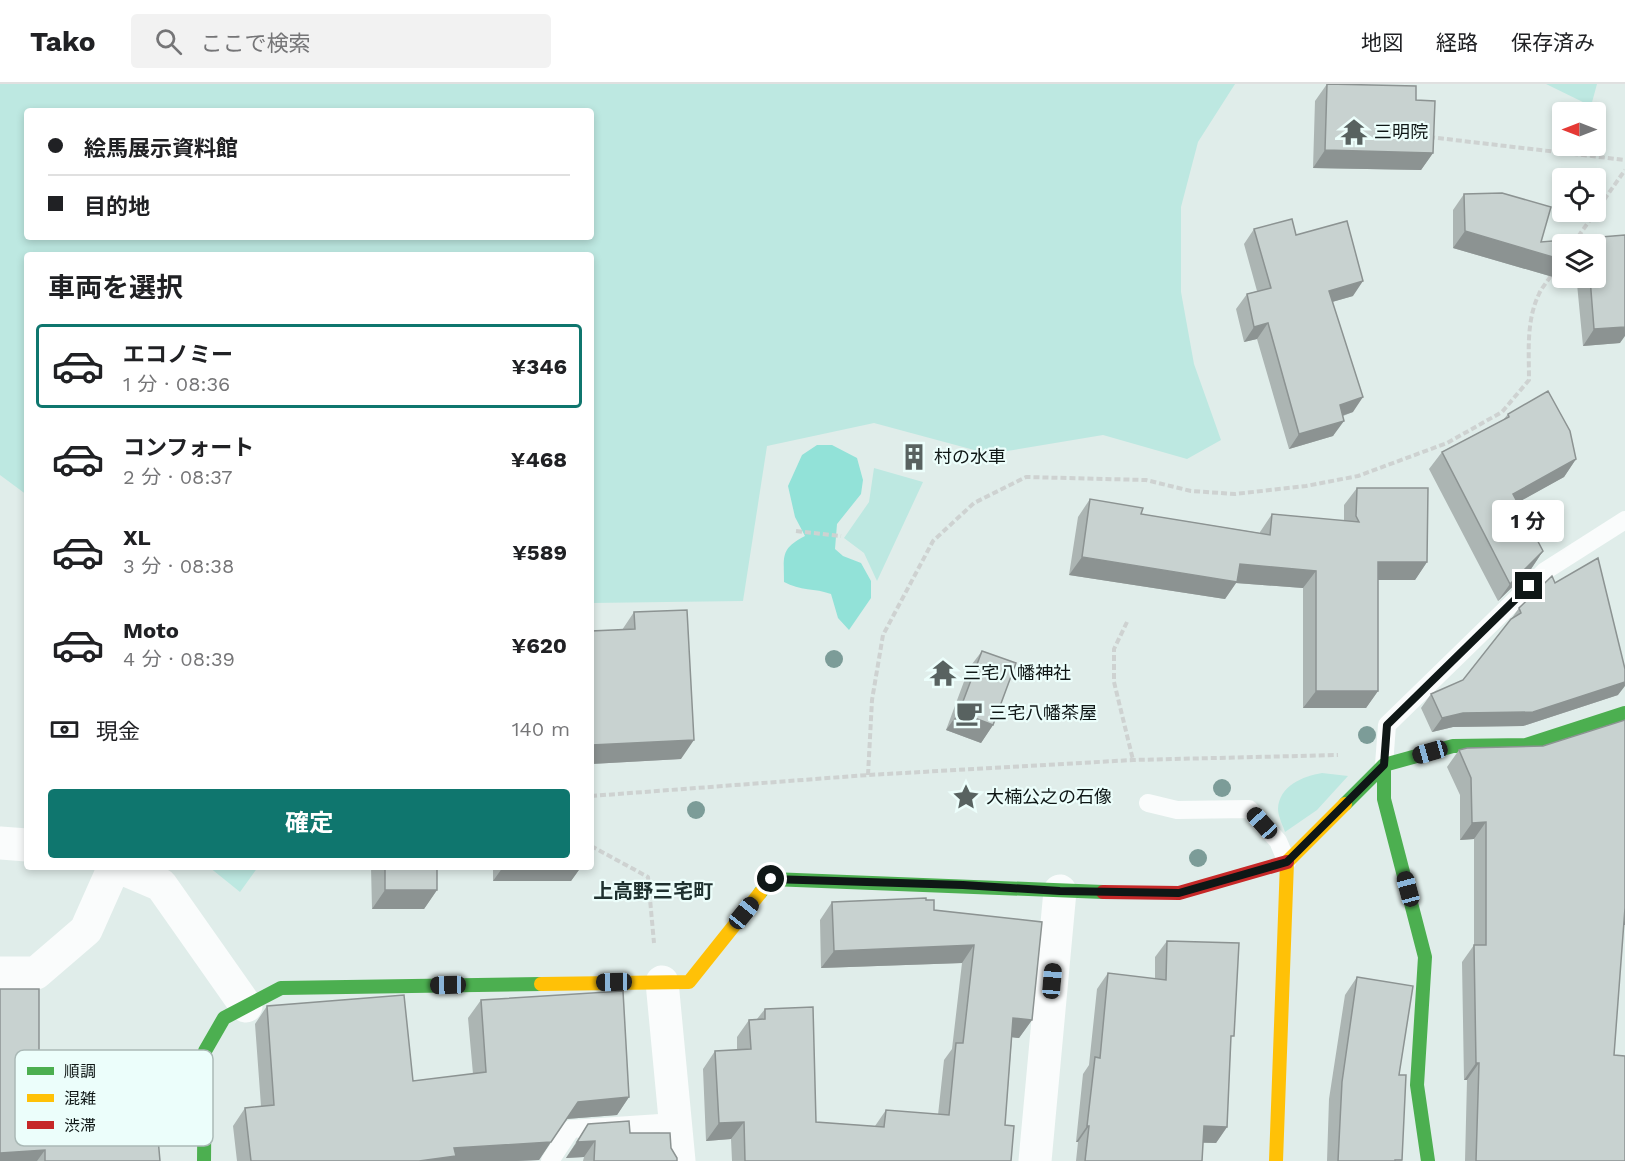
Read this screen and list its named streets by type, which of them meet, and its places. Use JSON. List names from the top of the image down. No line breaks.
{"districts":["上高野三宅町"],"places":{"temple":["三明院","三宅八幡神社"],"building":["村の水車"],"cafe":["三宅八幡茶屋"],"place":["大楠公之の石像"]},"legend":["順調","混雑","渋滞"],"north":"left","page":{"header":"Tako","search":"ここで検索","nav":["地図","経路","保存済み"],"banner":["絵馬展示資料館","目的地"],"heading":"車両を選択","list":[{"name":"エコノミー","note":"1 分 · 08:36","value":"¥346"},{"name":"コンフォート","note":"2 分 · 08:37","value":"¥468"},{"name":"XL","note":"3 分 · 08:38","value":"¥589"},{"name":"Moto","note":"4 分 · 08:39","value":"¥620"}],"bubble":"1 分","pay":["現金","140 m"],"buttons":"確定"}}
